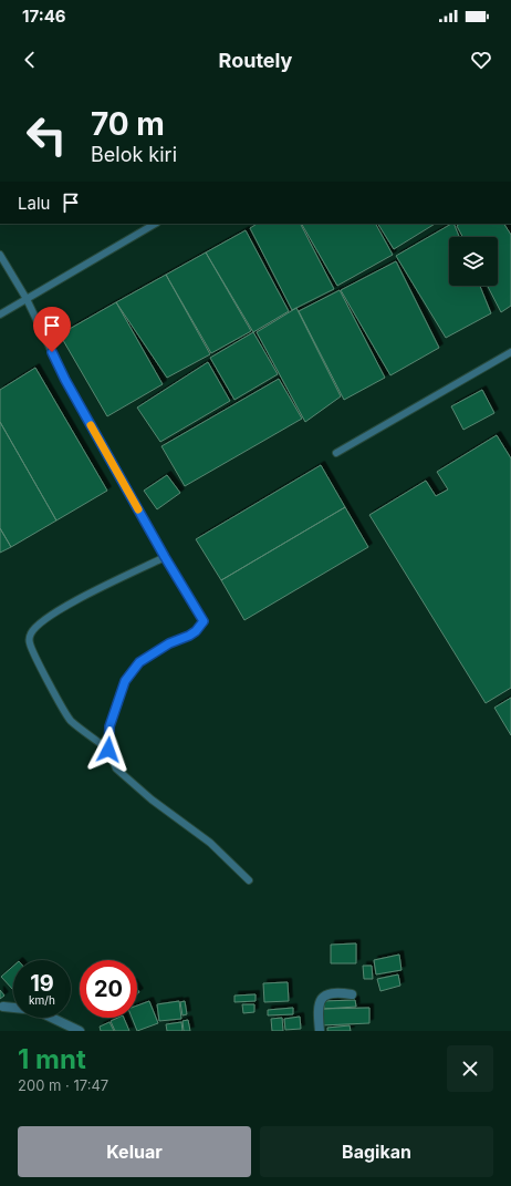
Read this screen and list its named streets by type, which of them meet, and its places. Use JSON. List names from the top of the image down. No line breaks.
{"page":{"status":"17:46","header":"Routely","turn":["70 m","Belok kiri"],"then":"Lalu","speed":"19 km/h","limit":"20","heading":["1 mnt","200 m · 17:47"],"buttons":["Keluar","Bagikan"]}}
